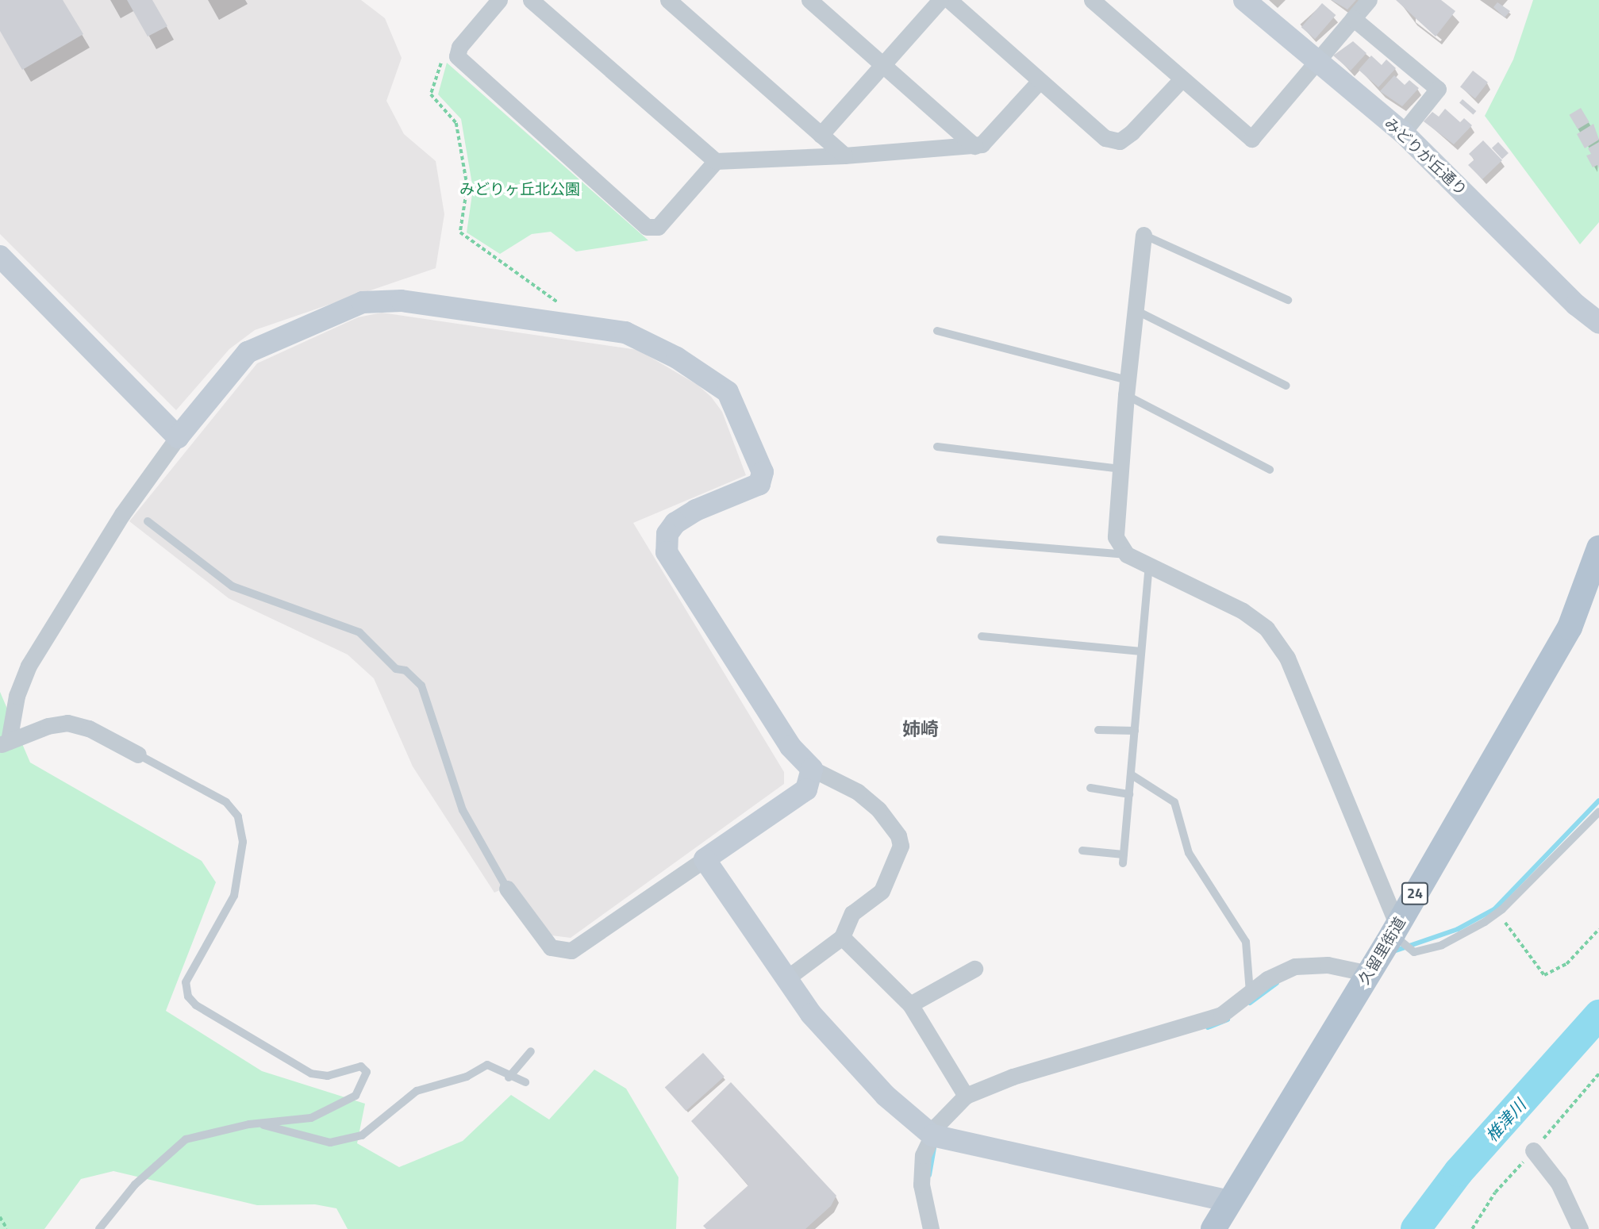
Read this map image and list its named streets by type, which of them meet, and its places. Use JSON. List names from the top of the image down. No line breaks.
{"streets":{"main road":["24","久留里街道"],"street":["みどりが丘通り"]},"districts":["姉崎"],"water":["椎津川"],"parks":["みどりヶ丘北公園"]}
